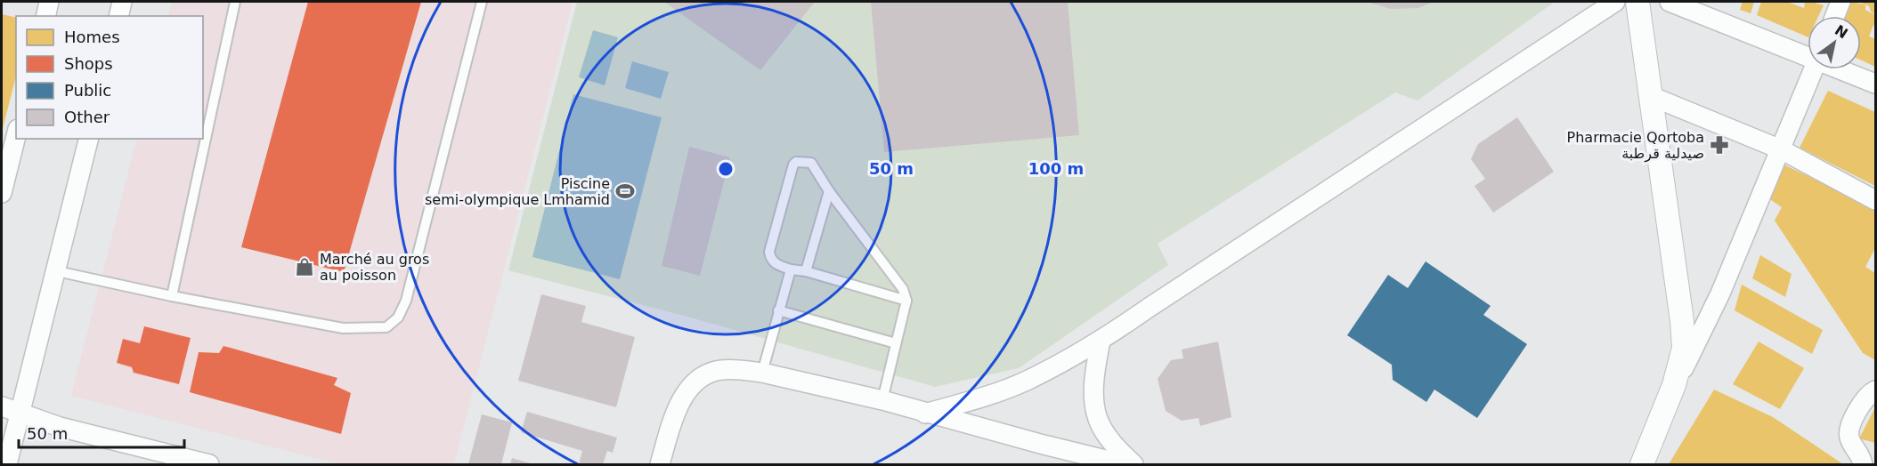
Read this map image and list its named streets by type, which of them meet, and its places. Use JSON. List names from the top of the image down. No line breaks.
{"places":{"pharmacy":["Pharmacie Qortoba صيدلية قرطبة"],"sports":["Piscine semi-olympique Lmhamid"],"shop":["Marché au gros au poisson"]},"legend":["Homes","Shops","Public","Other"],"scale_bar":"50 m","north":"top right","rings":["50 m","100 m"]}
